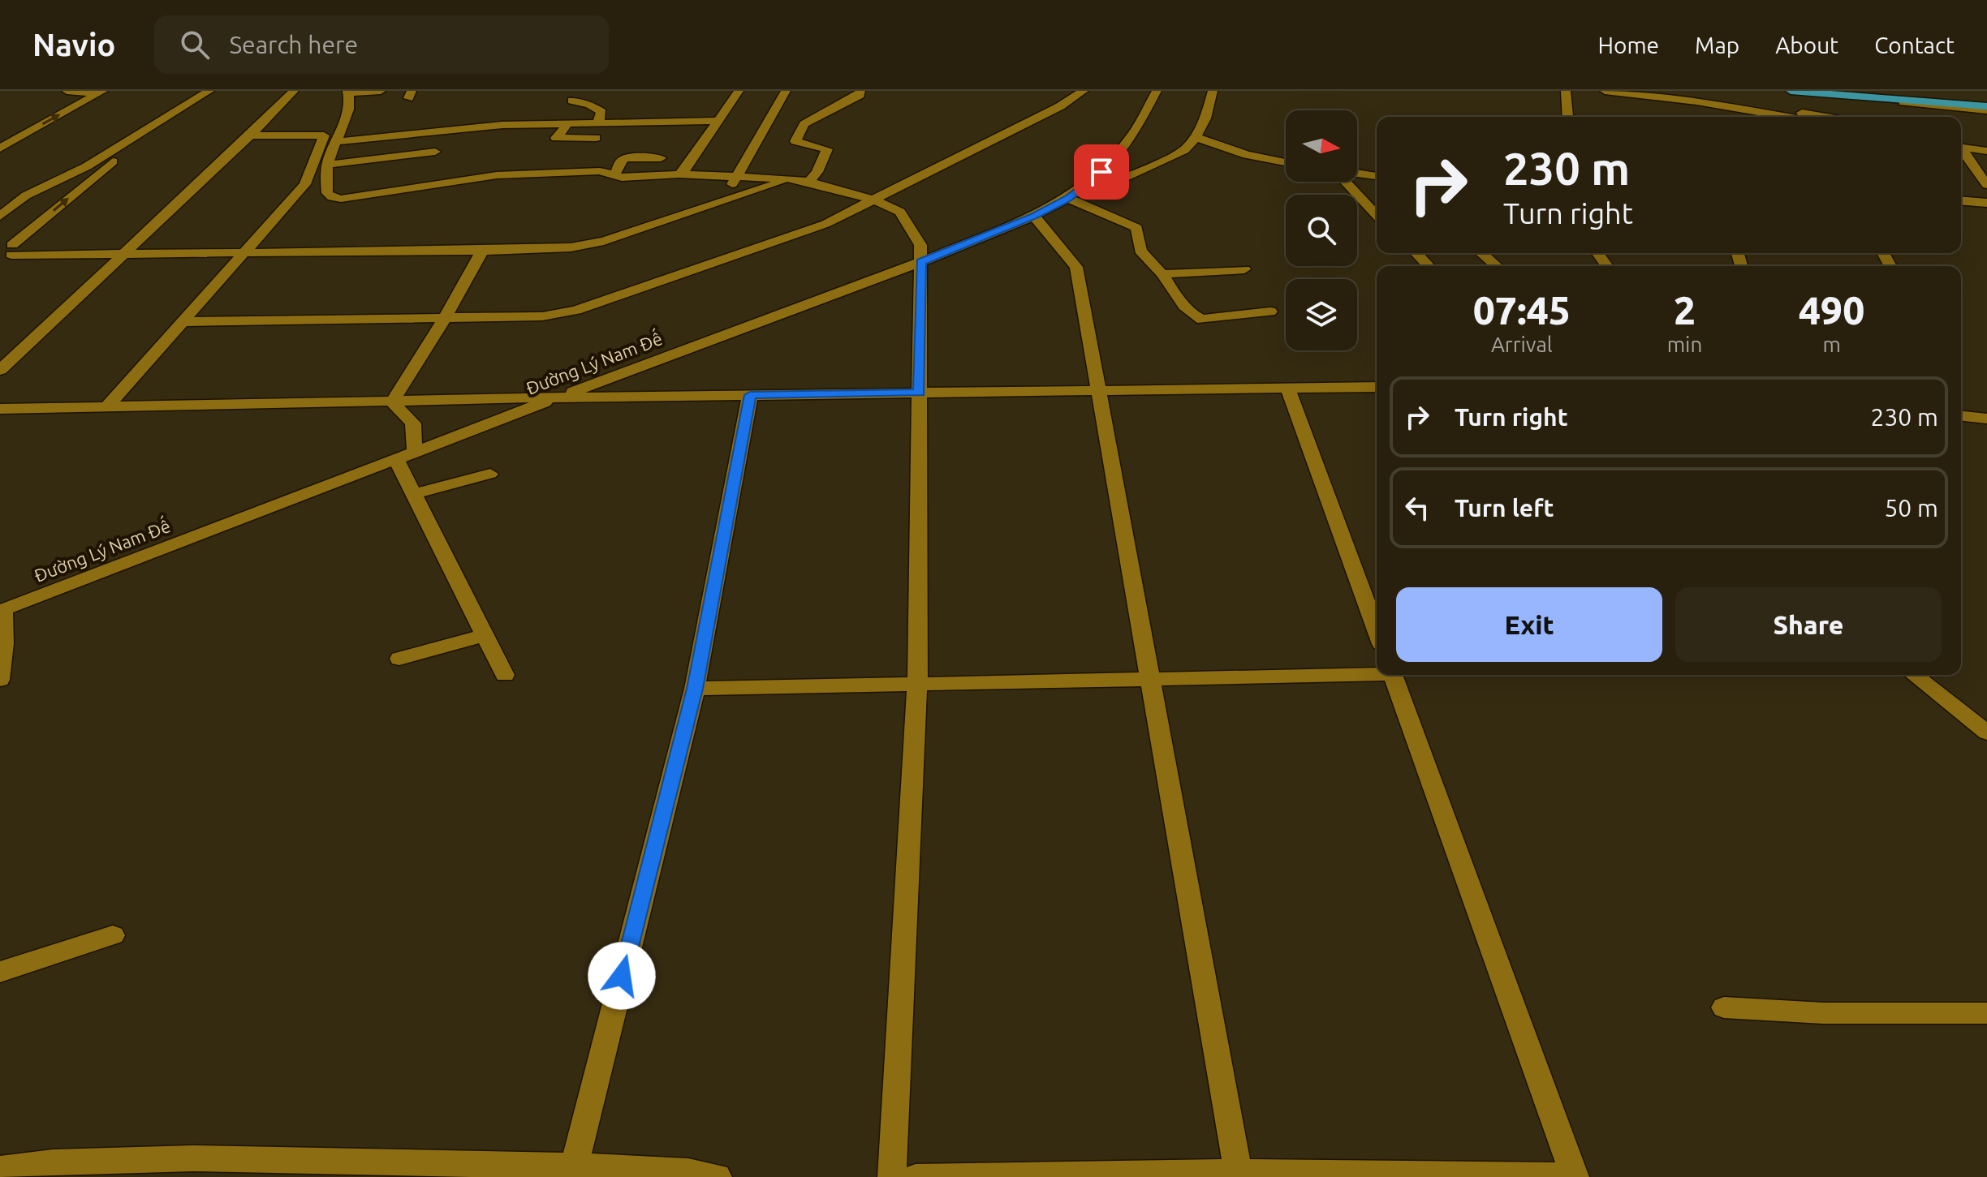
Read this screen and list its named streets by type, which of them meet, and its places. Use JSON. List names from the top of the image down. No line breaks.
{"streets":{"street":["Đường Lý Nam Đế"]},"north":"right","page":{"header":"Navio","search":"Search here","nav":["Home","Map","About","Contact"],"turn":["230 m","Turn right"],"eta":["07:45","Arrival","2","min","490","m"],"list":[{"name":"Turn right","value":"230 m"},{"name":"Turn left","value":"50 m"}],"buttons":["Exit","Share"]}}
